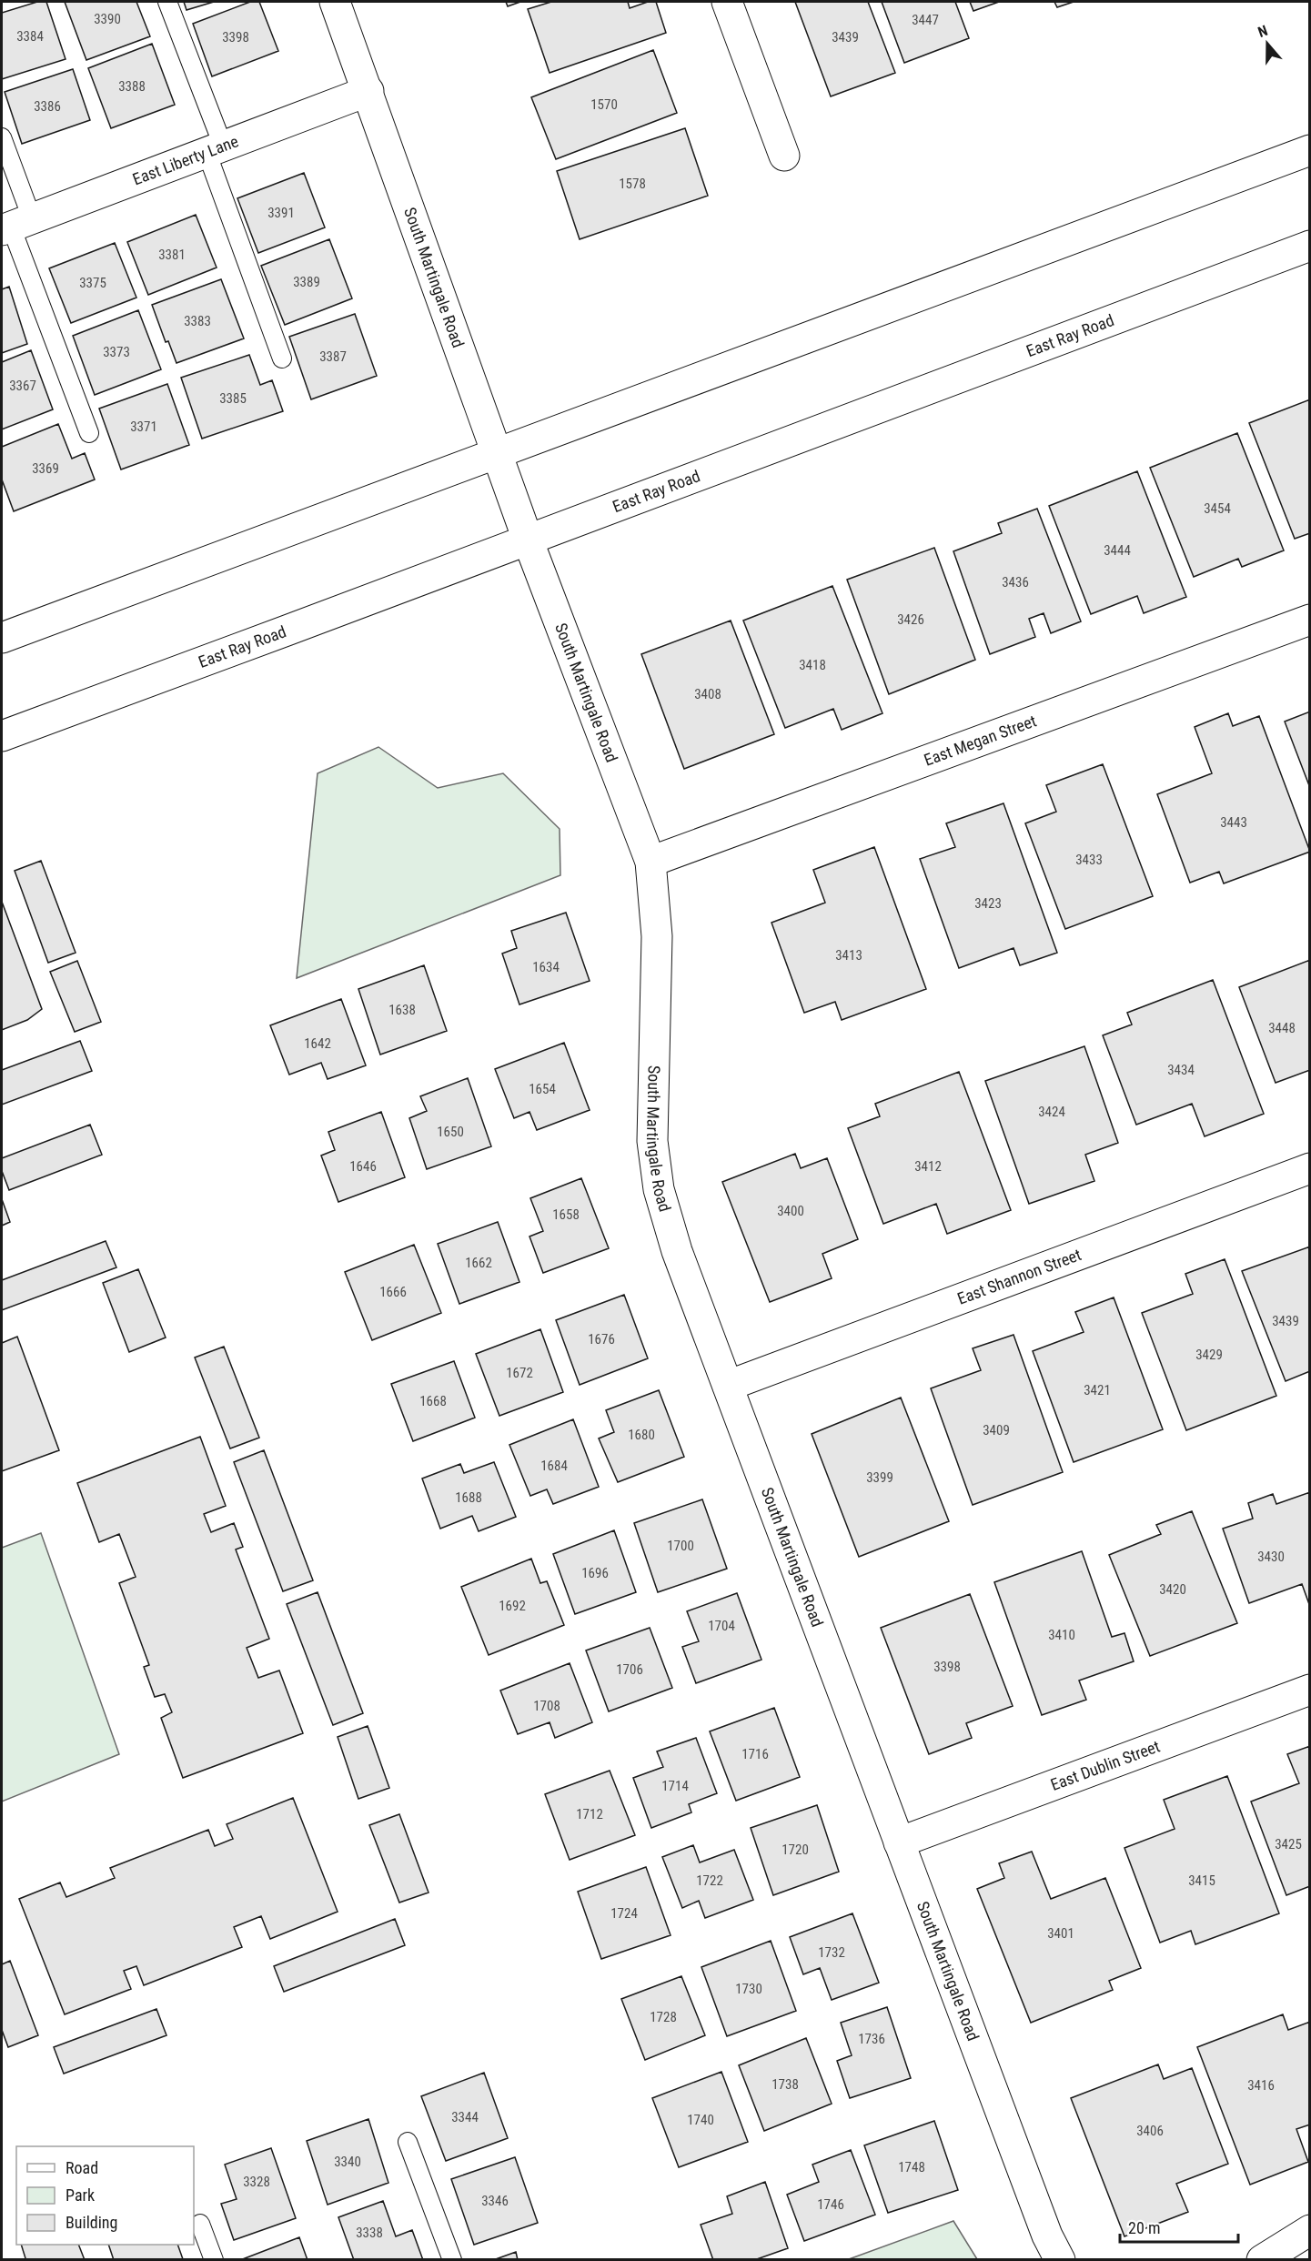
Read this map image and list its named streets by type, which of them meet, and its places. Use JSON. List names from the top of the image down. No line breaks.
{"streets":{"street":["East Liberty Lane","South Martingale Road","East Ray Road","East Megan Street","East Shannon Street","East Dublin Street"]},"crossings":[["East Liberty Lane","South Martingale Road"],["South Martingale Road","East Ray Road"],["South Martingale Road","East Megan Street"],["South Martingale Road","East Shannon Street"],["South Martingale Road","East Dublin Street"]],"house_numbers":["3390","3447","3384","3398","3439","3388","1570","3386","1578","3391","3381","3389","3375","3383","3373","3387","3367","3385","3371","3369","3454","3444","3436","3426","3418","3408","3443","3433","3423","3413","1634","1638","3448","1642","3434","1654","3424","1650","1646","3412","3400","1658","1662","1666","3439","1676","3429","1672","3421","1668","3409","1680","1684","3399","1688","1700","3430","1696","3420","1692","1704","3410","3398","1706","1708","1716","1714","1712","3425","1720","1722","3415","1724","3401","1732","1730","1728","1736","1738","3416","3344","1740","3406","3340","1748","3328","3346","1746","3338"],"legend":["Road","Park","Building"],"scale_bar":"20 m","north":"top"}
